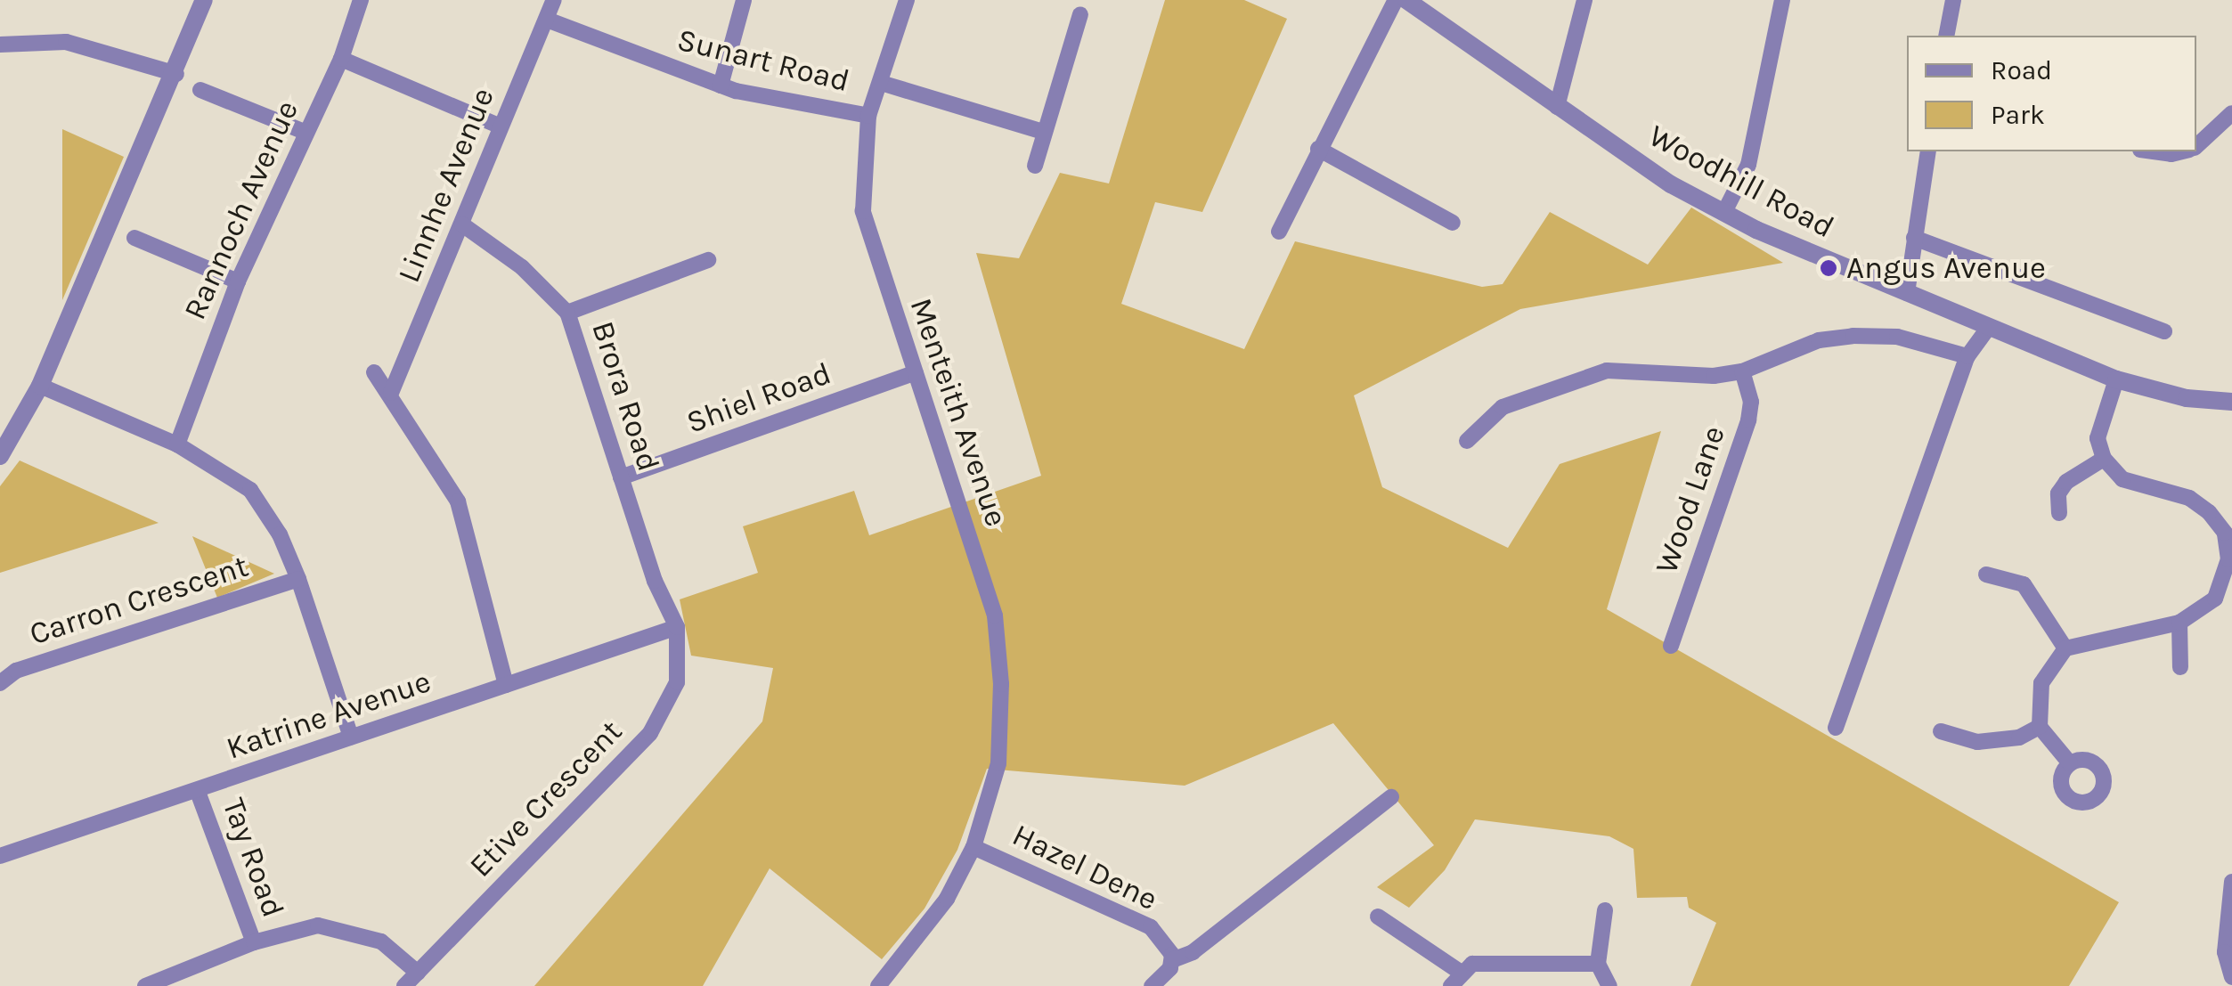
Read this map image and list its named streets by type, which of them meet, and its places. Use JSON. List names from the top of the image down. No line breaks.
{"streets":{"street":["Sunart Road","Woodhill Road","Linnhe Avenue","Rannoch Avenue","Brora Road","Shiel Road","Menteith Avenue","Wood Lane","Carron Crescent","Katrine Avenue","Etive Crescent","Tay Road","Hazel Dene"]},"crossings":[["Sunart Road","Linnhe Avenue"],["Sunart Road","Menteith Avenue"],["Linnhe Avenue","Brora Road"],["Brora Road","Shiel Road"],["Brora Road","Katrine Avenue"],["Brora Road","Etive Crescent"],["Shiel Road","Menteith Avenue"],["Menteith Avenue","Hazel Dene"],["Katrine Avenue","Etive Crescent"],["Katrine Avenue","Tay Road"]],"places":["Angus Avenue"],"legend":["Road","Park"]}
